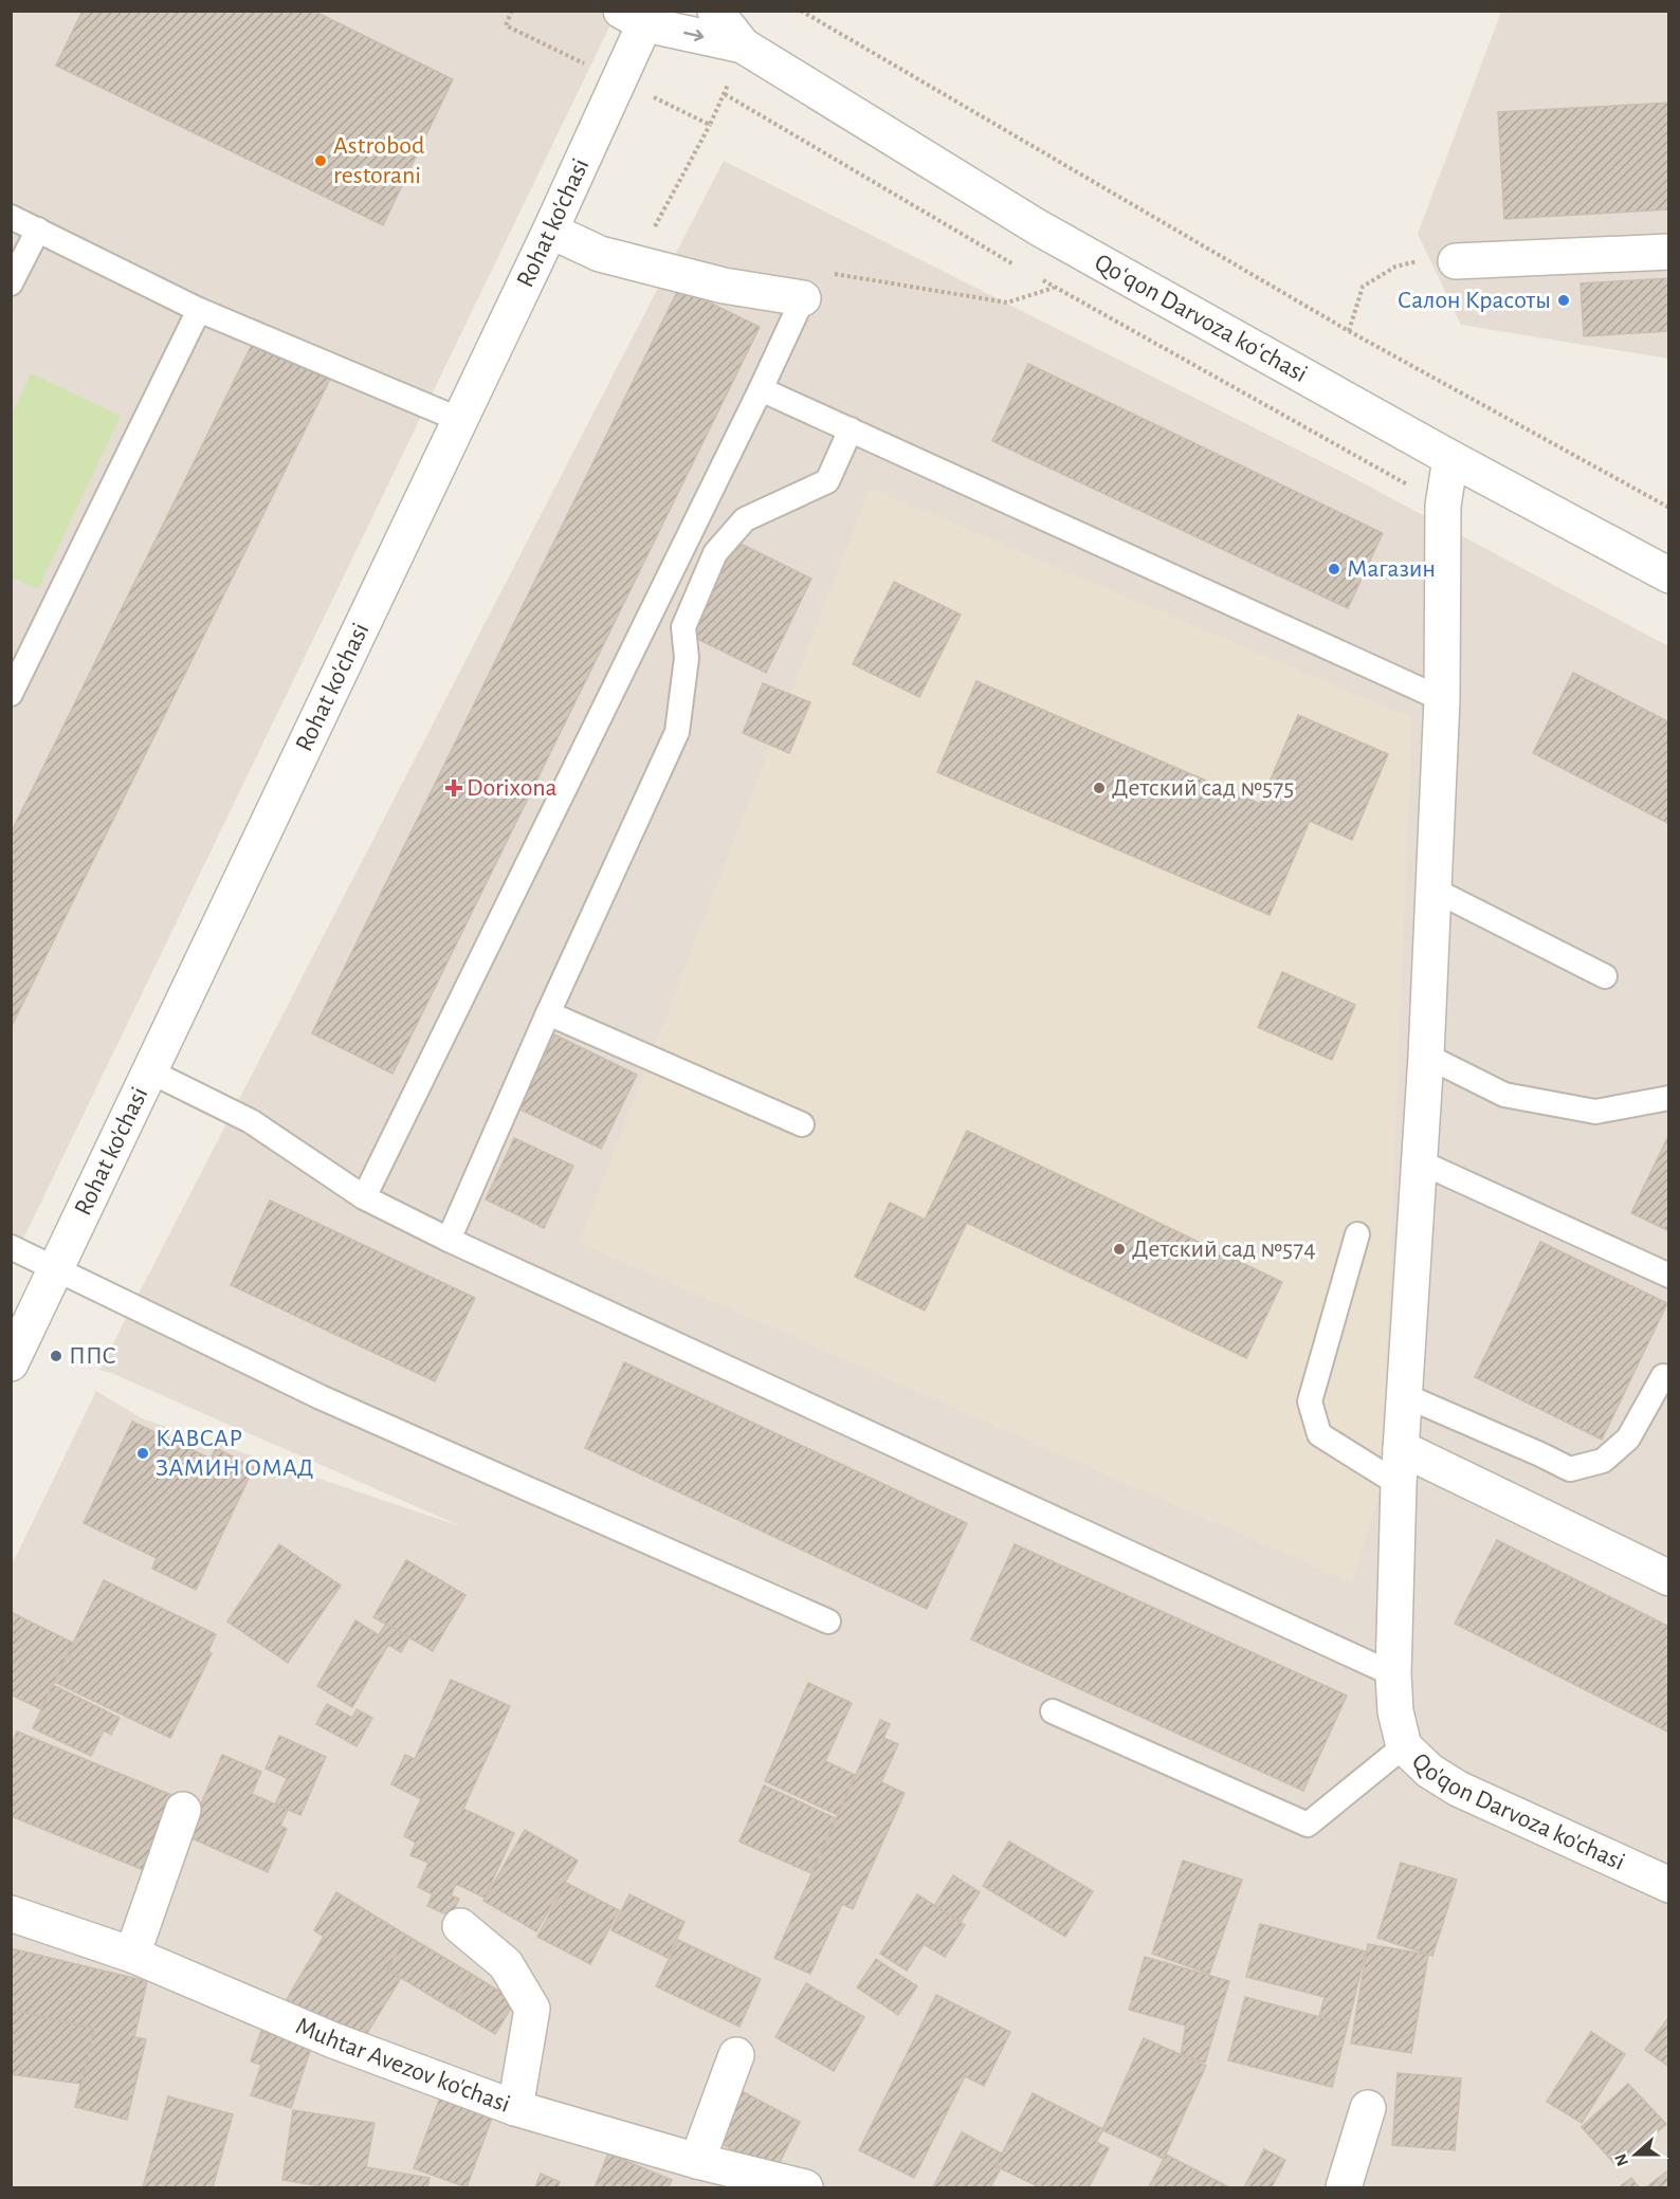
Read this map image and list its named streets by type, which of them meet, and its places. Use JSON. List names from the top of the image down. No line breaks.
{"streets":{"street":["Rohat ko'chasi","Qoʻqon Darvoza koʻchasi","Qo'qon Darvoza ko'chasi","Muhtar Avezov ko'chasi"]},"crossings":[["Rohat ko'chasi","Qoʻqon Darvoza koʻchasi"],["Qoʻqon Darvoza koʻchasi","Qo'qon Darvoza ko'chasi"]],"places":{"other":["Astrobod restorani","Салон Красоты","Магазин","Детский сад №575","Детский сад №574","ППС","КАВСАР ЗАМИН ОМАД"],"health":["Dorixona"]},"north":"left"}
